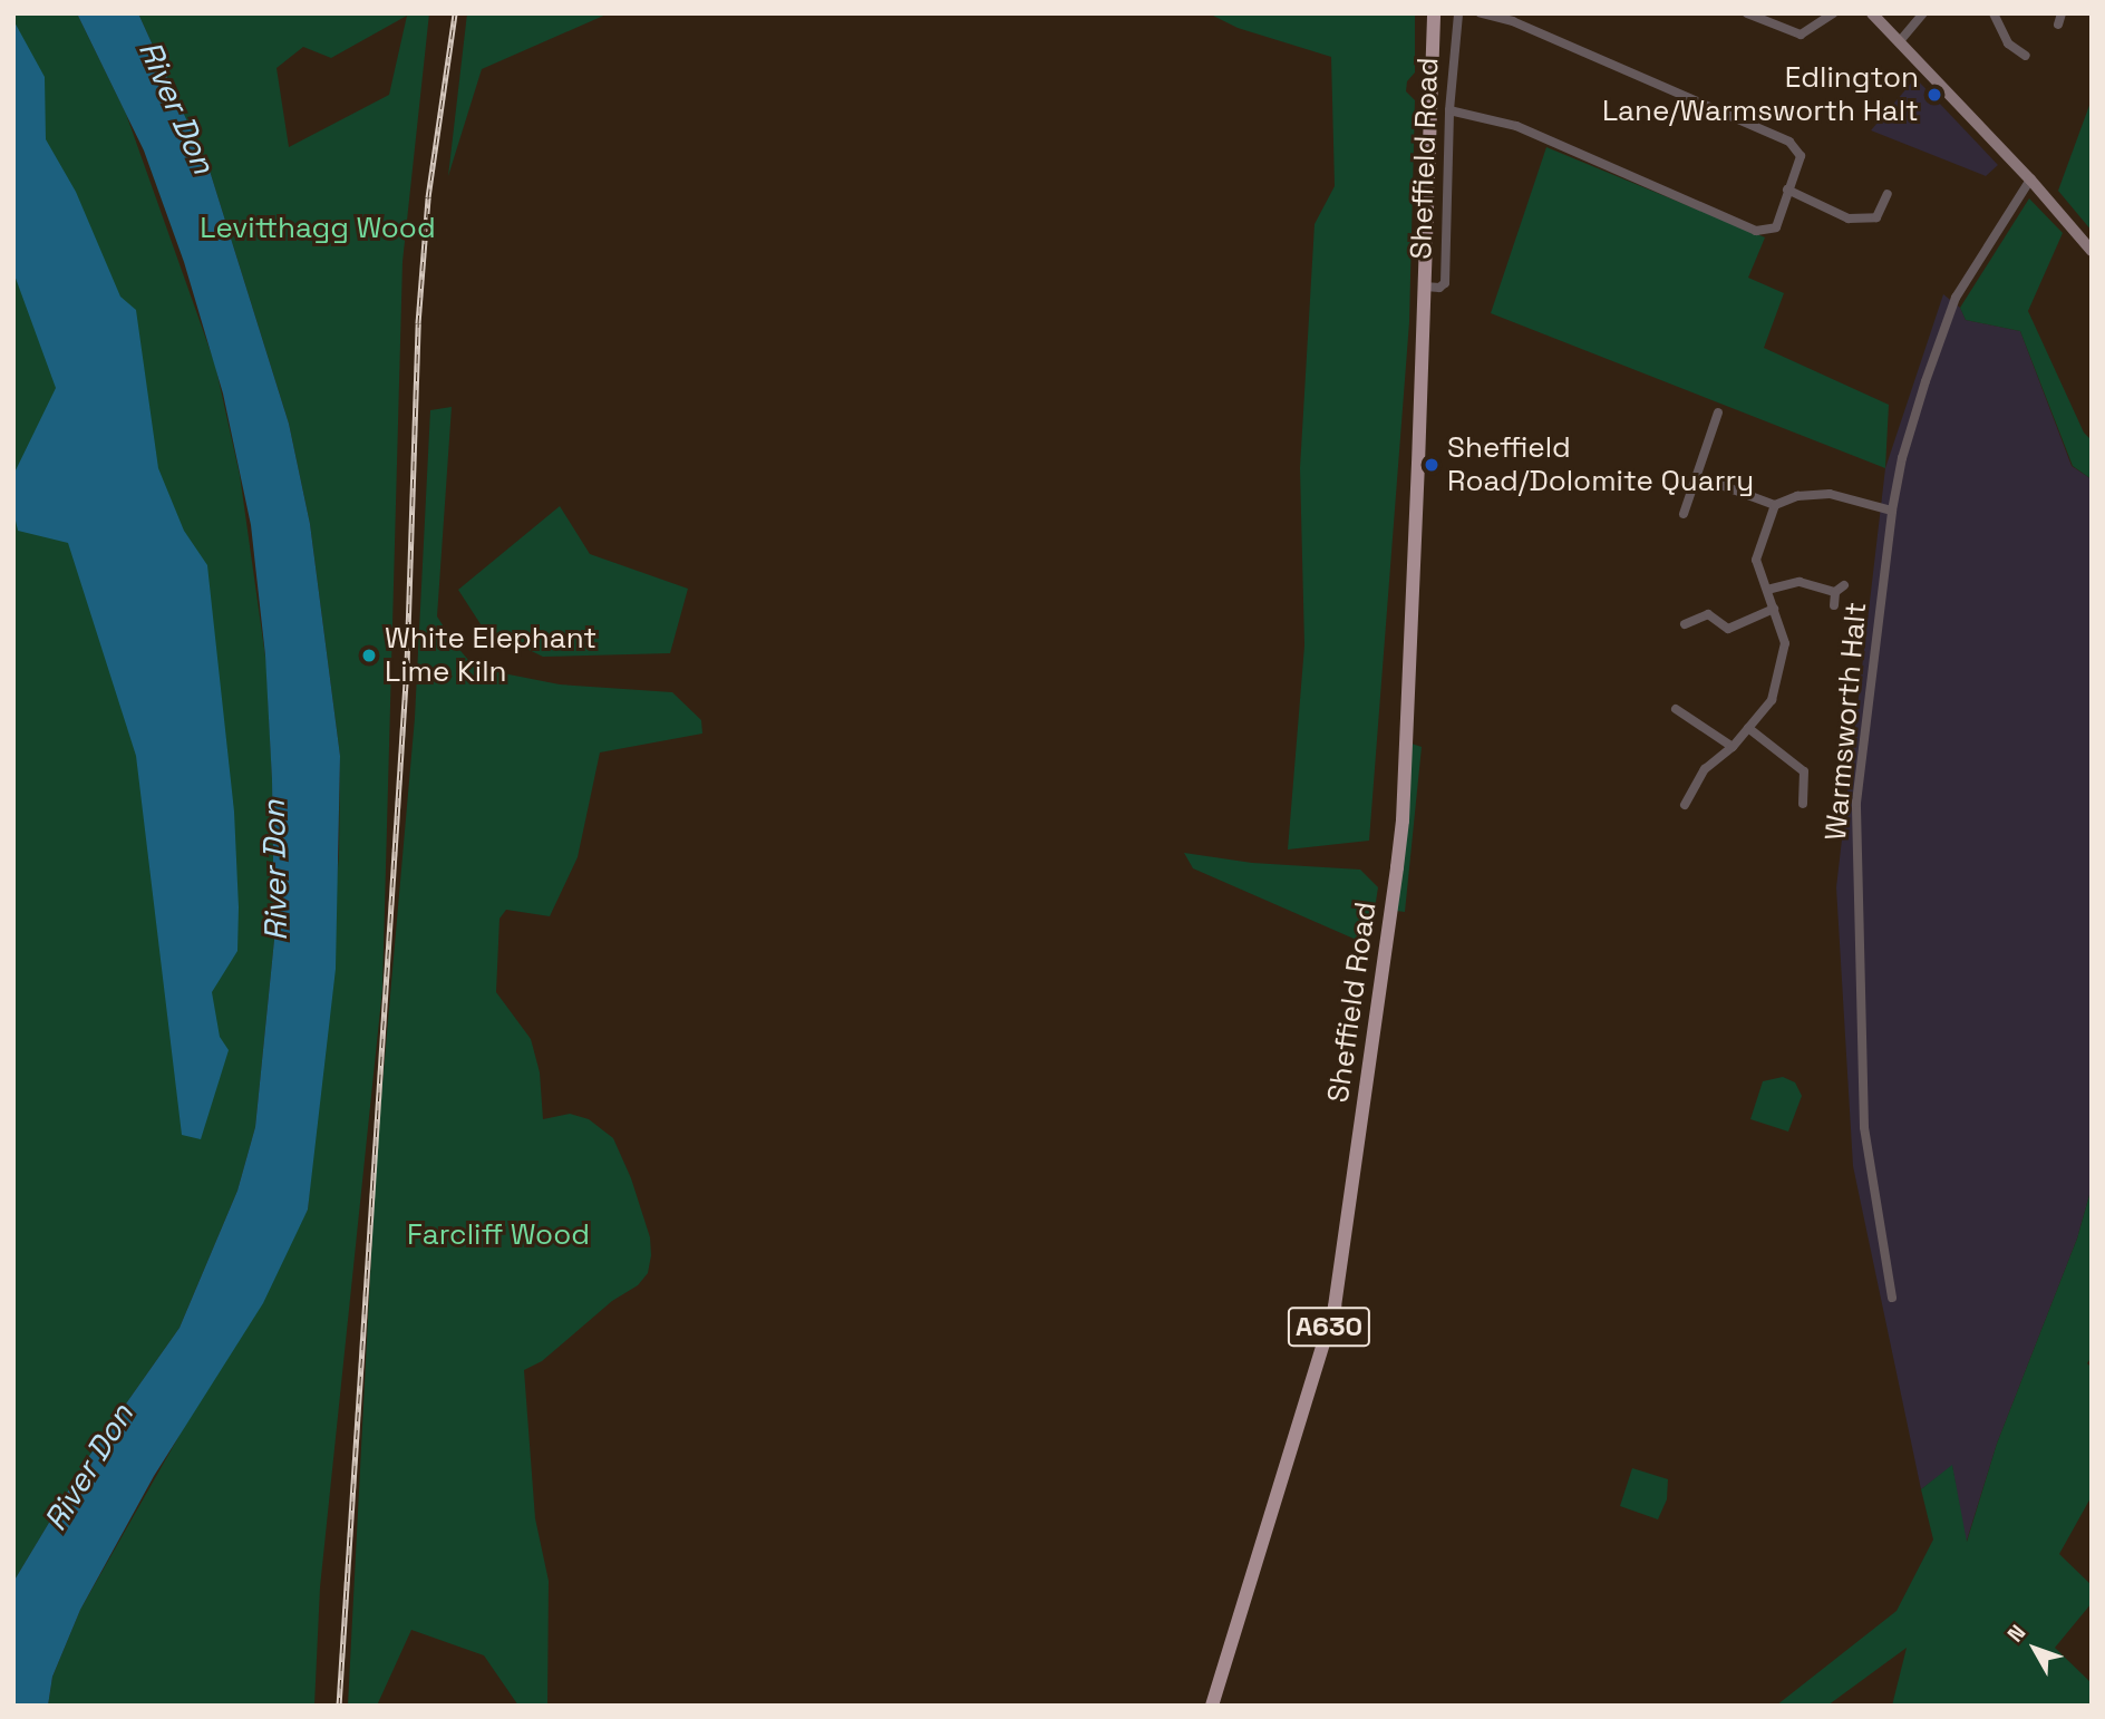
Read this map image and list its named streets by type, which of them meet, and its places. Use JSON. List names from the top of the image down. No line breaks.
{"streets":{"main road":["Sheffield Road","A630"],"street":["Warmsworth Halt"]},"water":["River Don"],"parks":["Levitthagg Wood","Farcliff Wood"],"places":["Edlington Lane/Warmsworth Halt","Sheffield Road/Dolomite Quarry","White Elephant Lime Kiln"],"north":"top left"}
